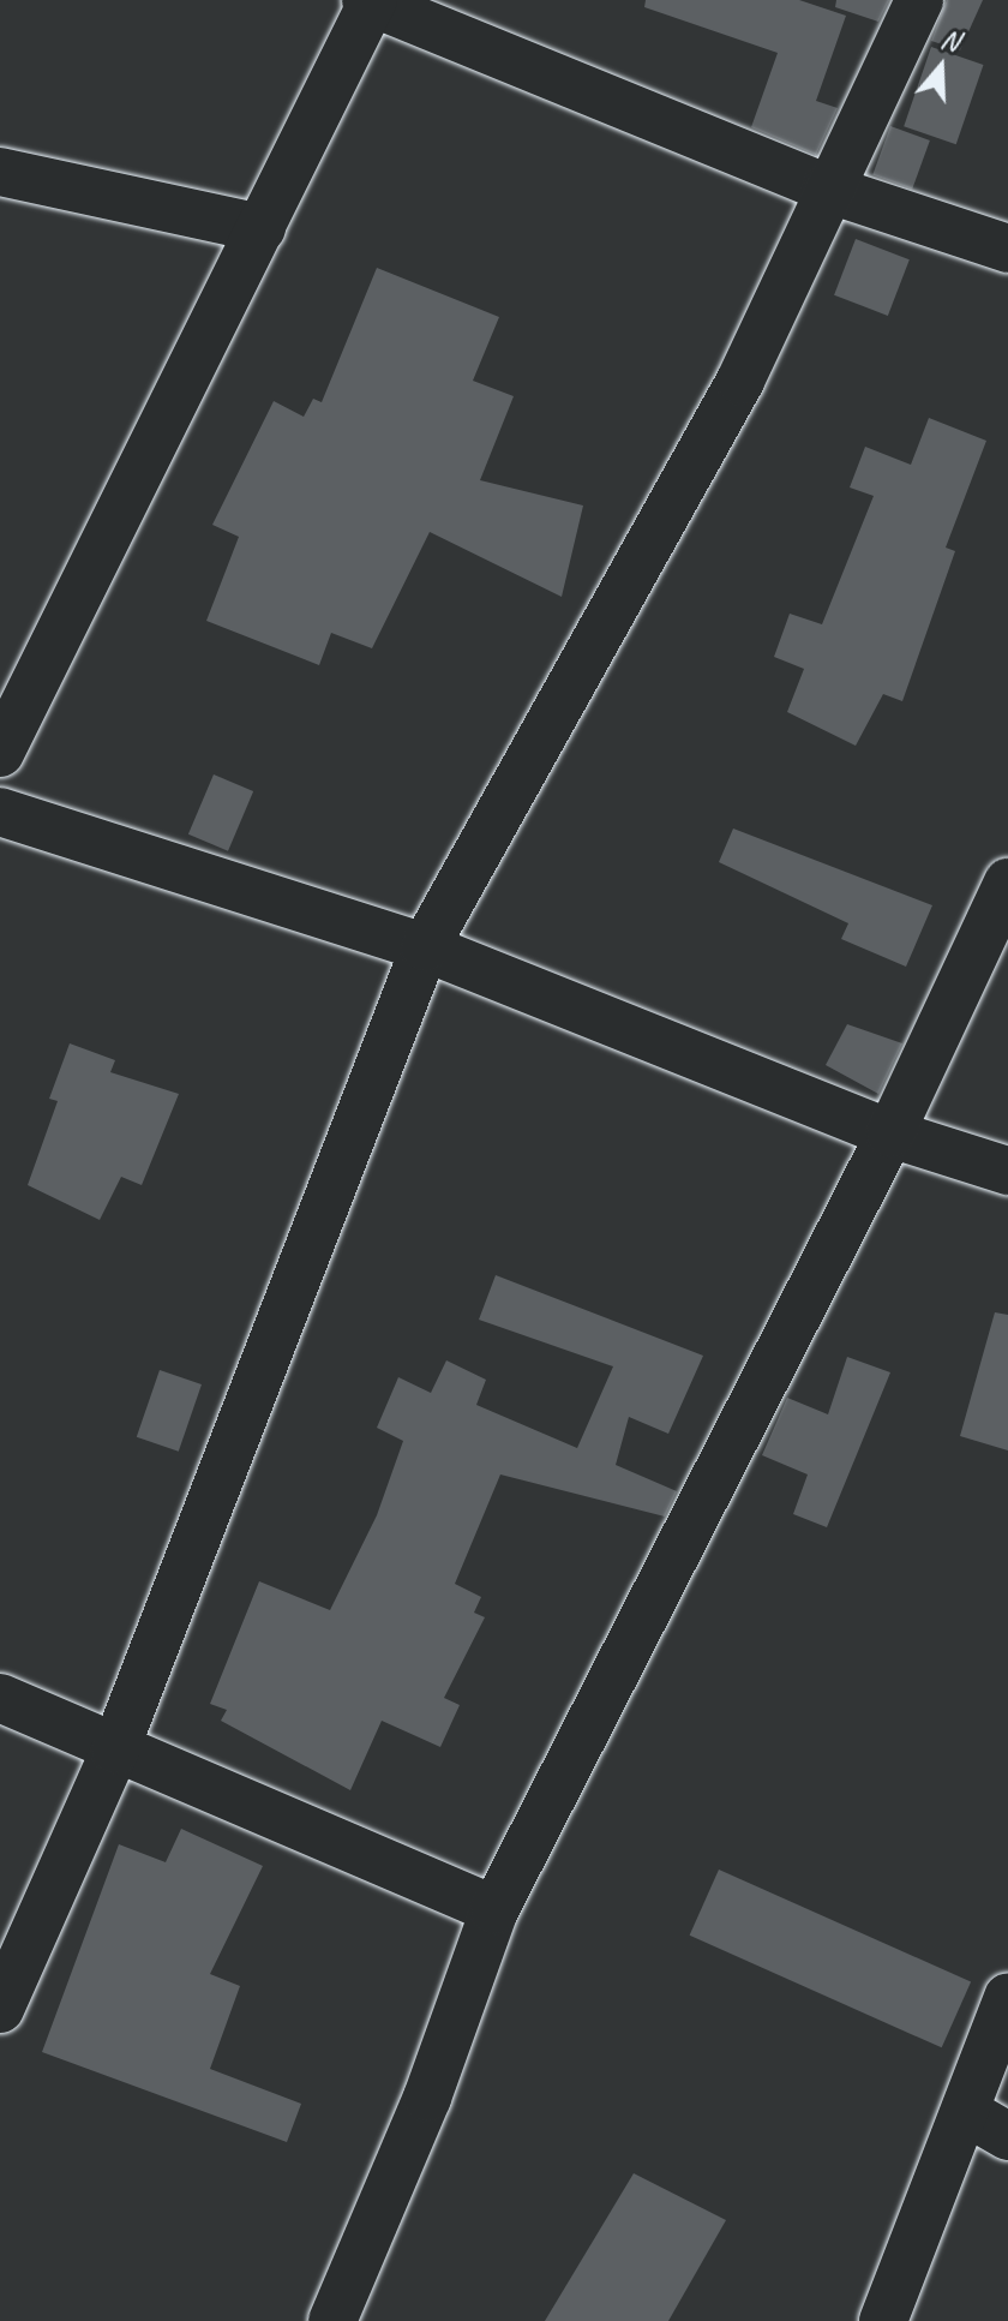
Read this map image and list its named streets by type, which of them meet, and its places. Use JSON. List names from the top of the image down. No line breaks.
{"north":"top"}
